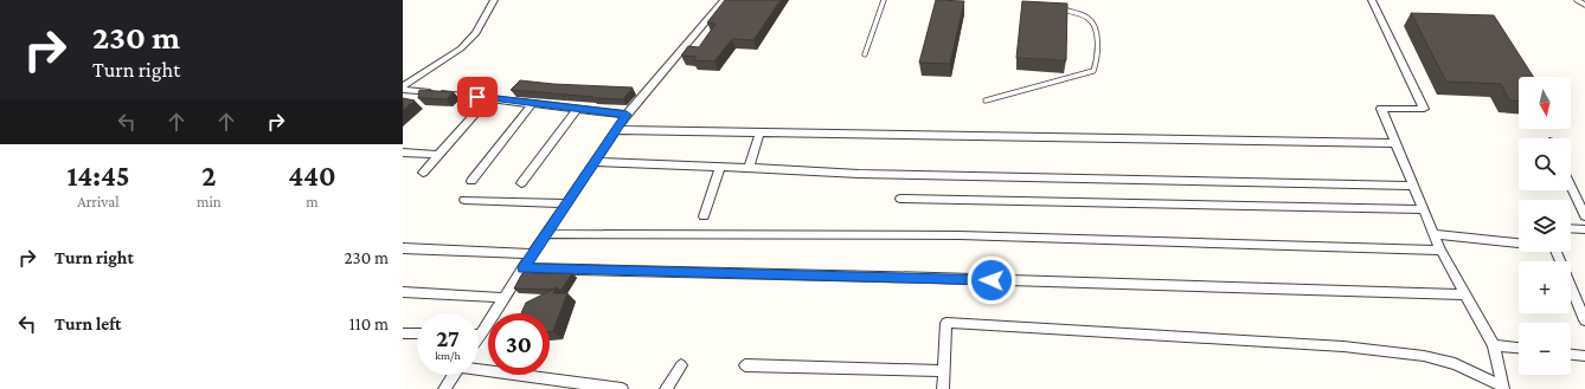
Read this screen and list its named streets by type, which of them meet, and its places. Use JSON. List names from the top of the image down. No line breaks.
{"north":"bottom","page":{"turn":["230 m","Turn right"],"map_buttons":["+","−"],"eta":["14:45","Arrival","2","min","440","m"],"list":[{"name":"Turn right","value":"230 m"},{"name":"Turn left","value":"110 m"}],"speed":"27 km/h","limit":"30"}}
